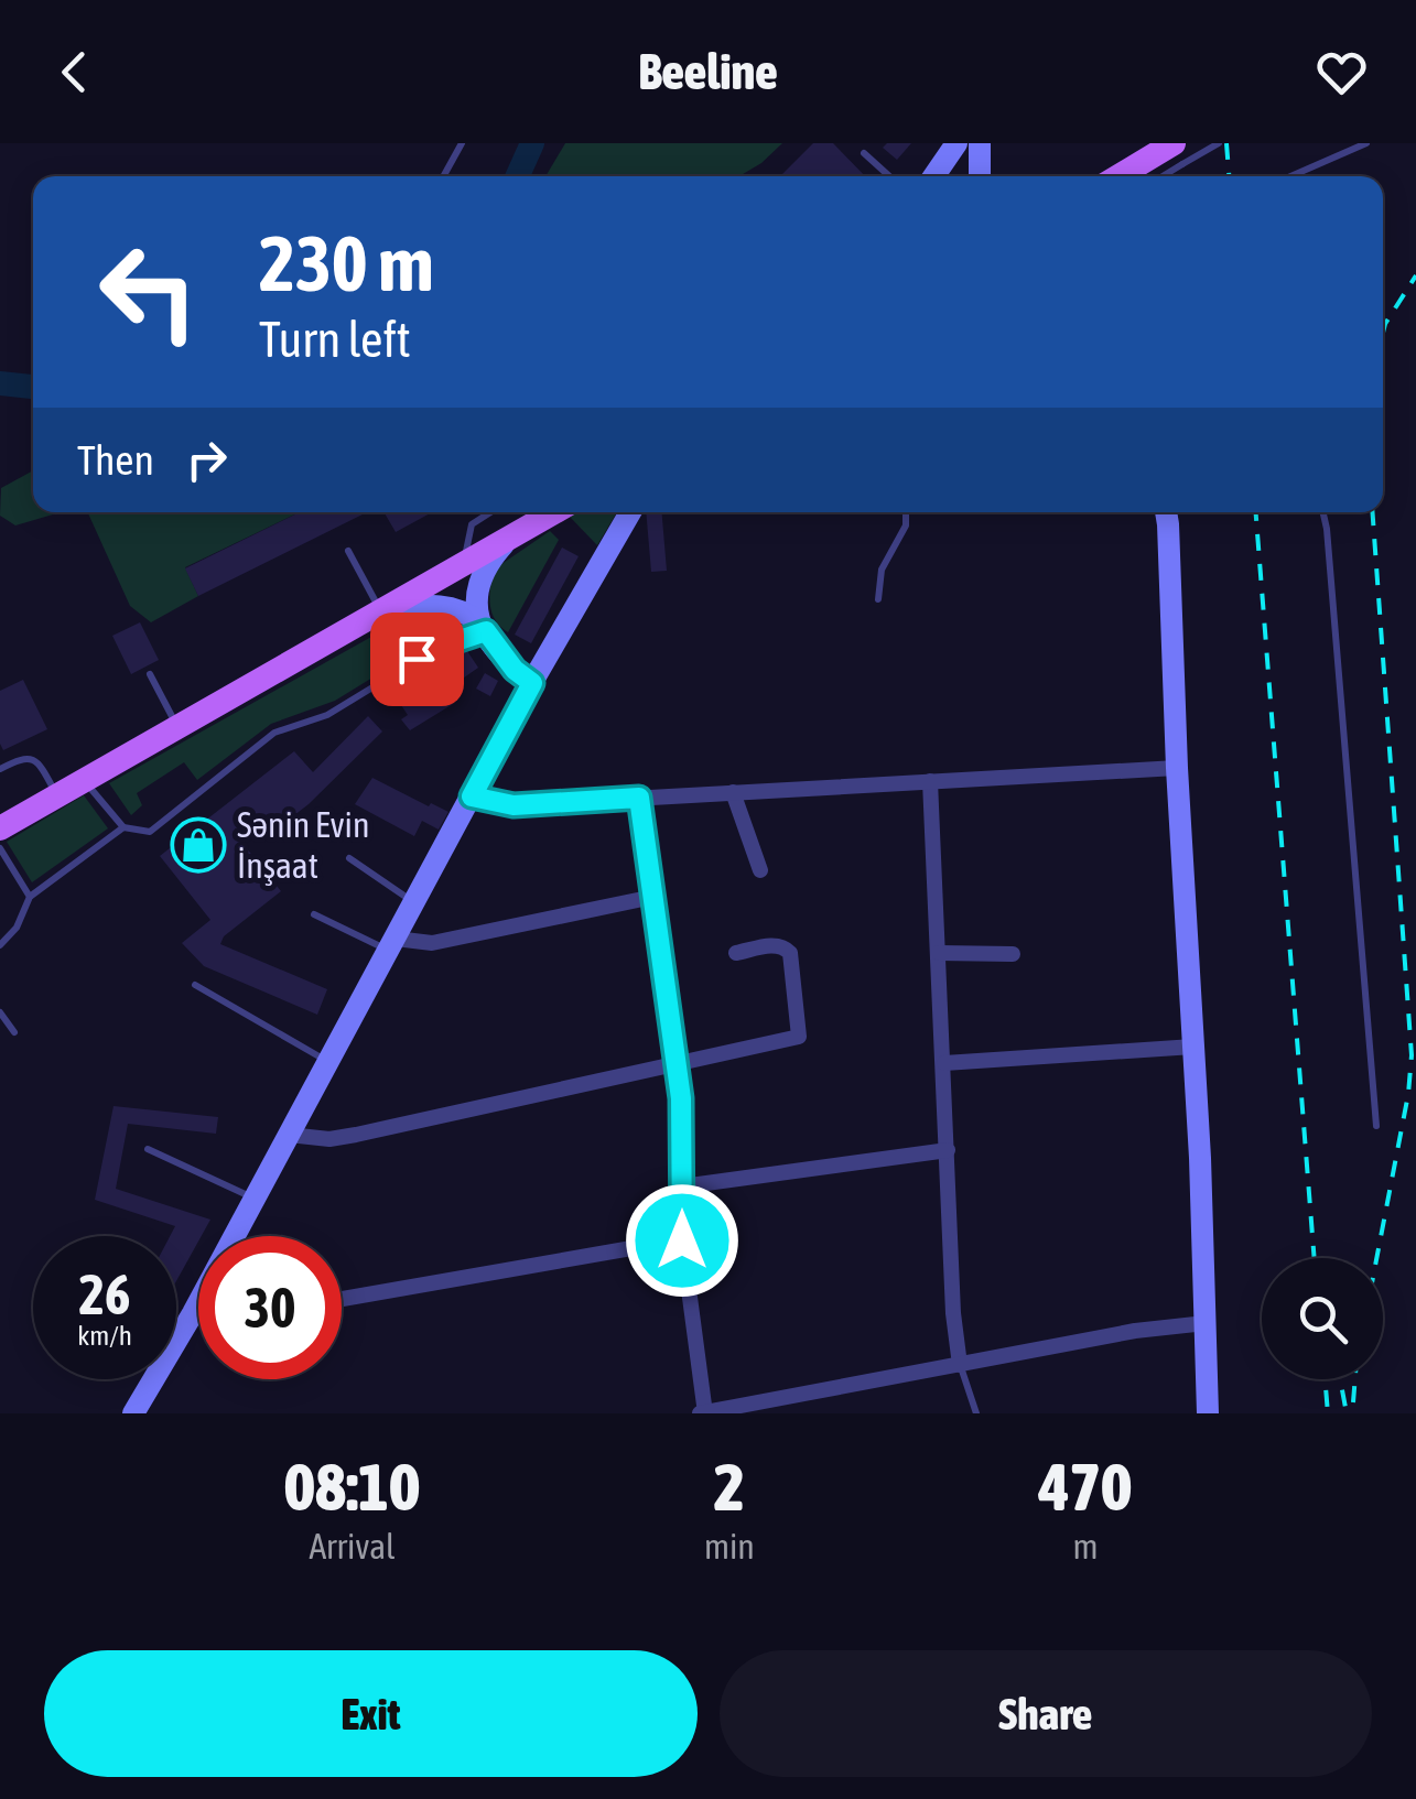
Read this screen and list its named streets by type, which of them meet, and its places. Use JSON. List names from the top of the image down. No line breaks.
{"places":{"shop":["Sənin Evin İnşaat"]},"page":{"header":"Beeline","turn":["230 m","Turn left"],"then":"Then","speed":"26 km/h","limit":"30","eta":["08:10","Arrival","2","min","470","m"],"buttons":["Exit","Share"]}}
